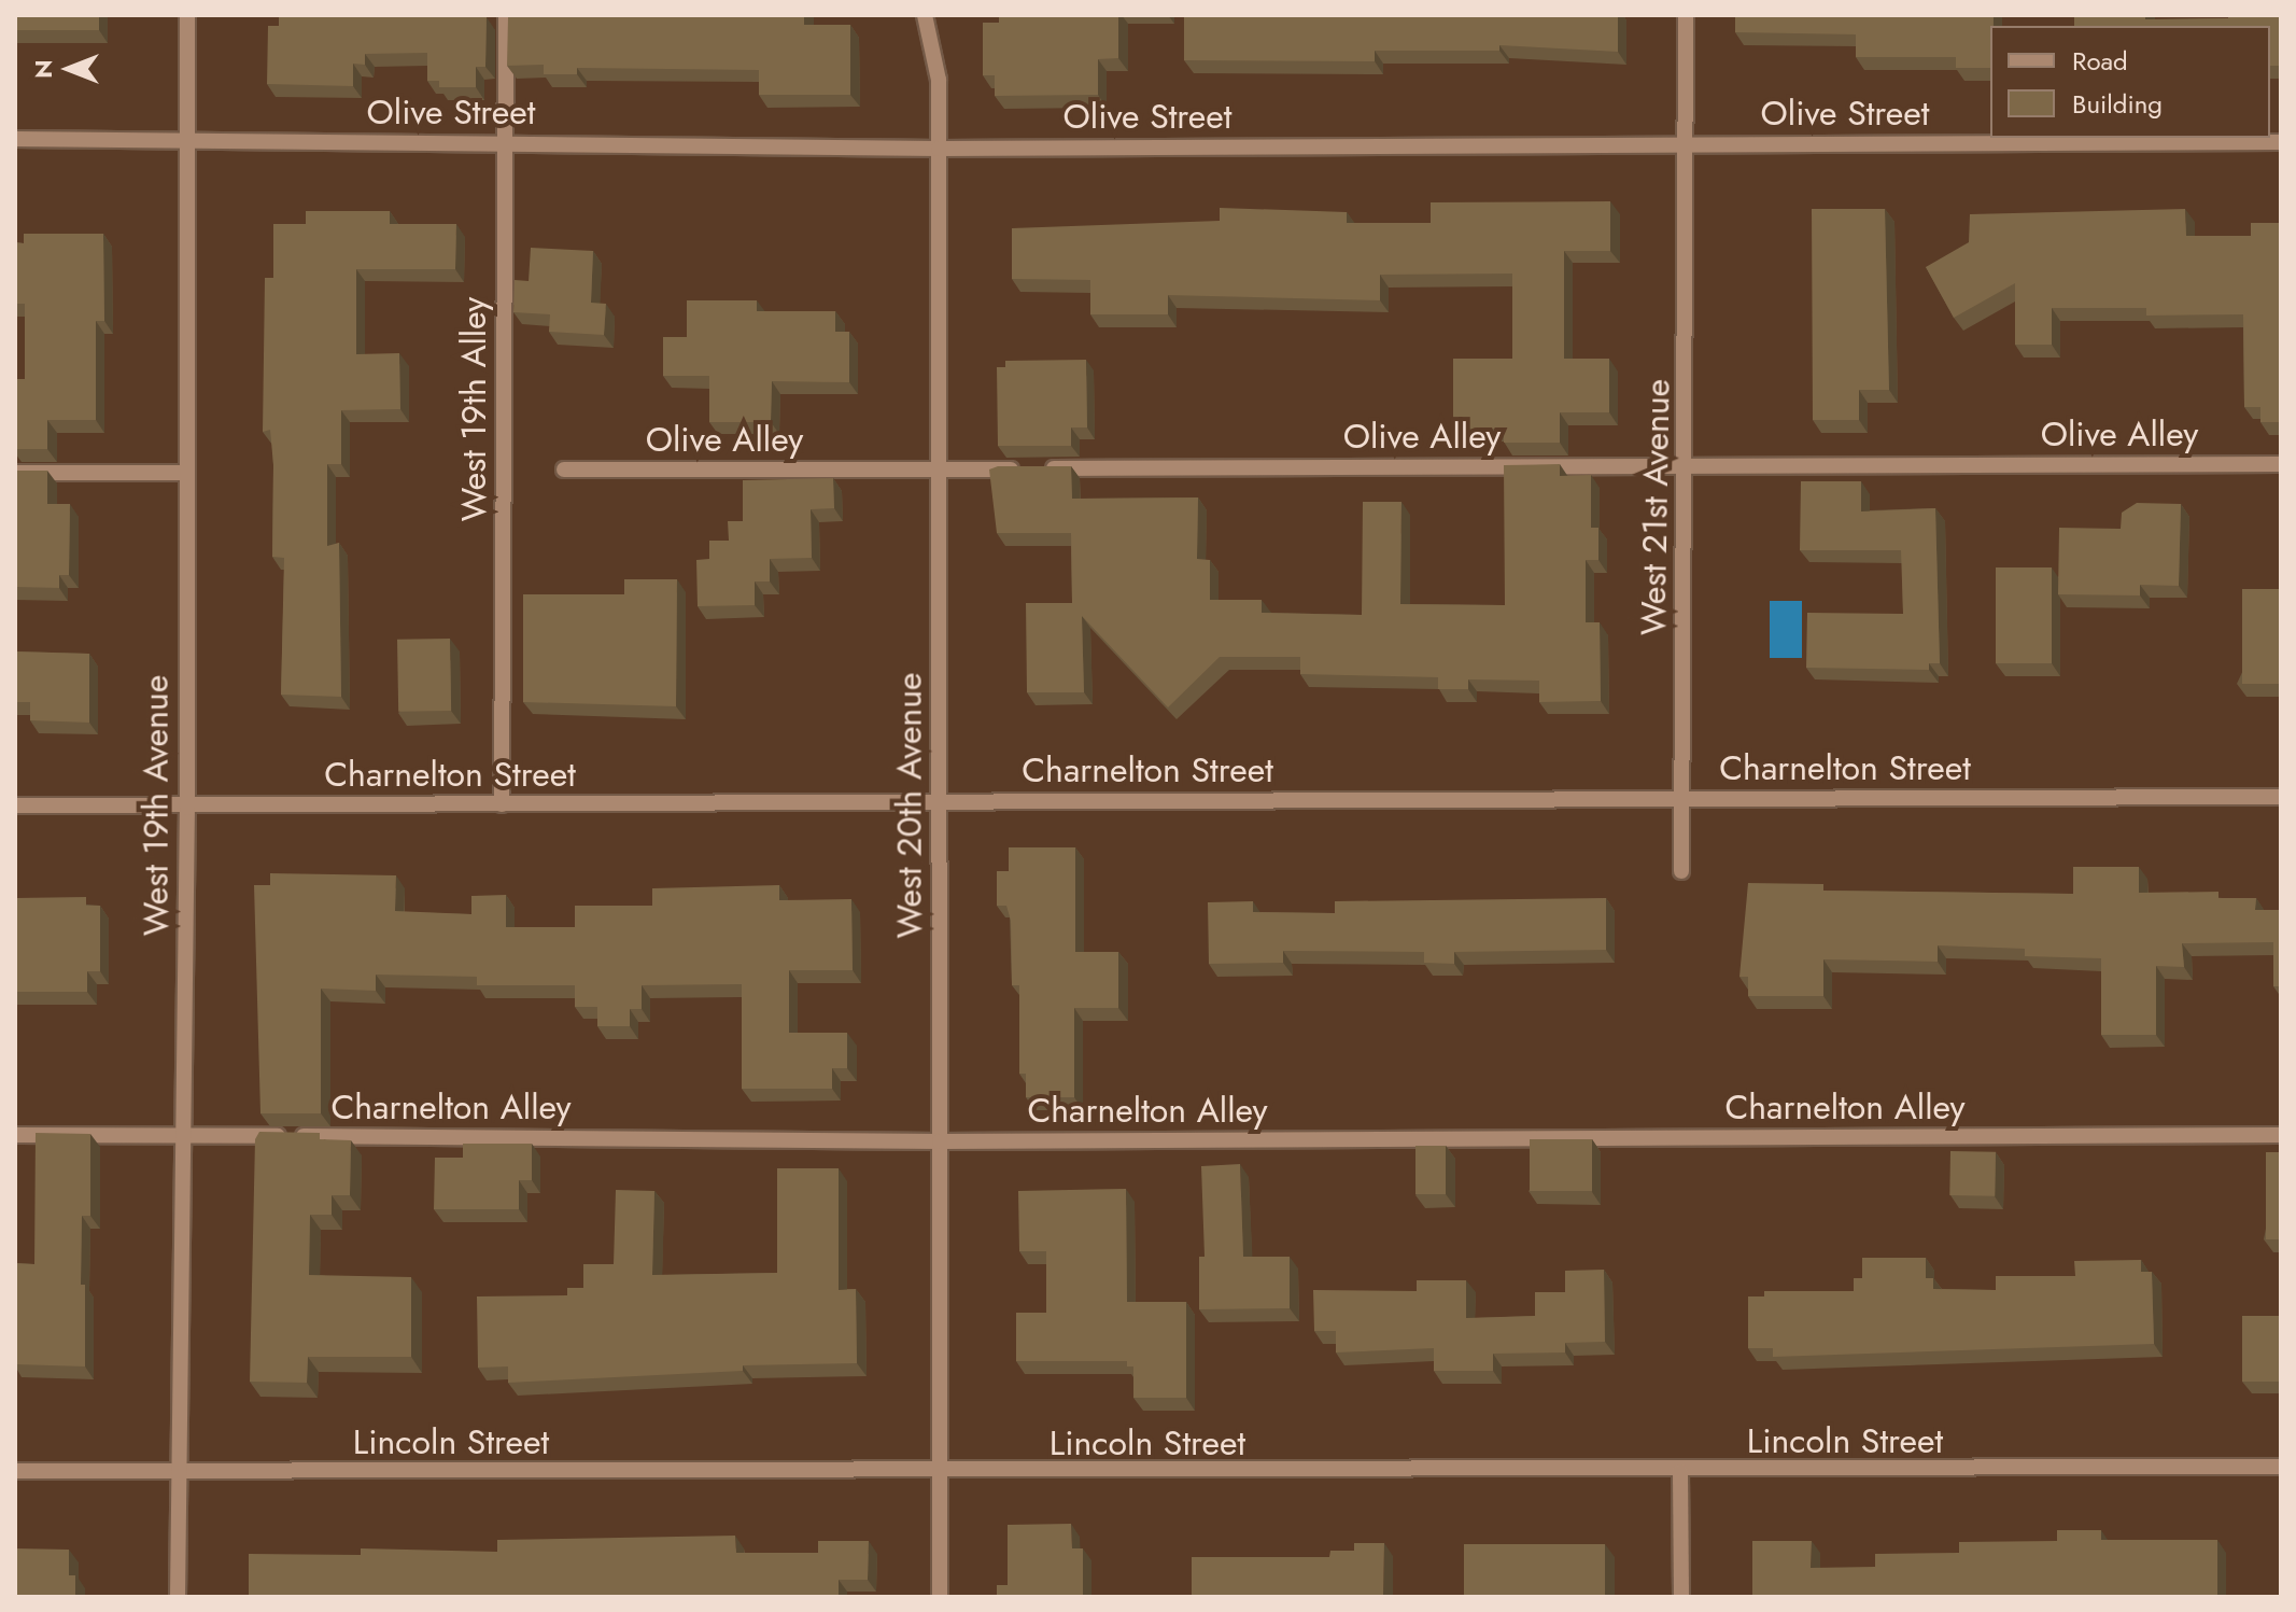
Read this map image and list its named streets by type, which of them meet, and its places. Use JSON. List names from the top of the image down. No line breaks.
{"streets":{"street":["Olive Street","West 19th Alley","Olive Alley","West 21st Avenue","Charnelton Street","West 19th Avenue","West 20th Avenue","Charnelton Alley","Lincoln Street"]},"crossings":[["Olive Street","West 19th Alley"],["Olive Street","West 21st Avenue"],["Olive Street","West 19th Avenue"],["Olive Street","West 20th Avenue"],["West 19th Alley","Charnelton Street"],["Olive Alley","West 21st Avenue"],["Olive Alley","West 20th Avenue"],["West 21st Avenue","Charnelton Street"],["Charnelton Street","West 19th Avenue"],["Charnelton Street","West 20th Avenue"],["West 19th Avenue","Charnelton Alley"],["West 19th Avenue","Lincoln Street"],["West 20th Avenue","Charnelton Alley"],["West 20th Avenue","Lincoln Street"]],"legend":["Road","Building"],"north":"left"}
